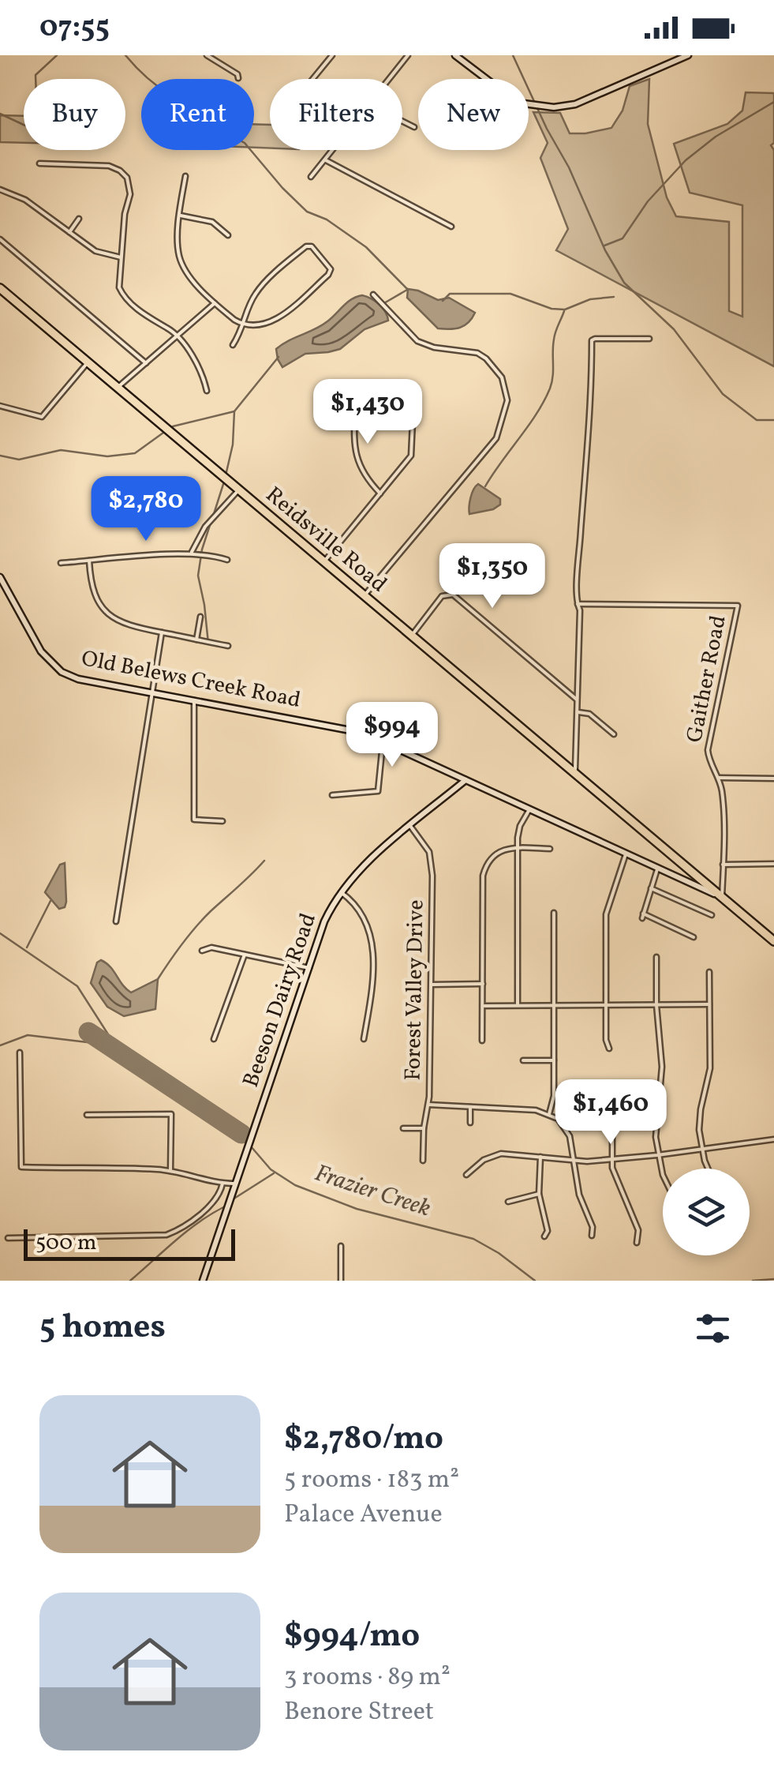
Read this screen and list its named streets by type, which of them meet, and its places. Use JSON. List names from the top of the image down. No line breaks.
{"streets":{"highway":["Reidsville Road"],"street":["Gaither Road","Old Belews Creek Road","Forest Valley Drive","Beeson Dairy Road"]},"crossings":[["Reidsville Road","Gaither Road"],["Reidsville Road","Old Belews Creek Road"],["Gaither Road","Old Belews Creek Road"],["Old Belews Creek Road","Beeson Dairy Road"],["Forest Valley Drive","Beeson Dairy Road"]],"water":["Frazier Creek"],"scale_bar":"500 m","page":{"status":"07:55","chip":["Buy","Rent","Filters","New"],"price":["$1,430","$2,780","$1,350","$994","$1,460"],"scale":"500 m","heading":"5 homes","list":[{"name":"$2,780/mo","note":"5 rooms · 183 m² · Palace Avenue"},{"name":"$994/mo","note":"3 rooms · 89 m² · Benore Street"}]}}
